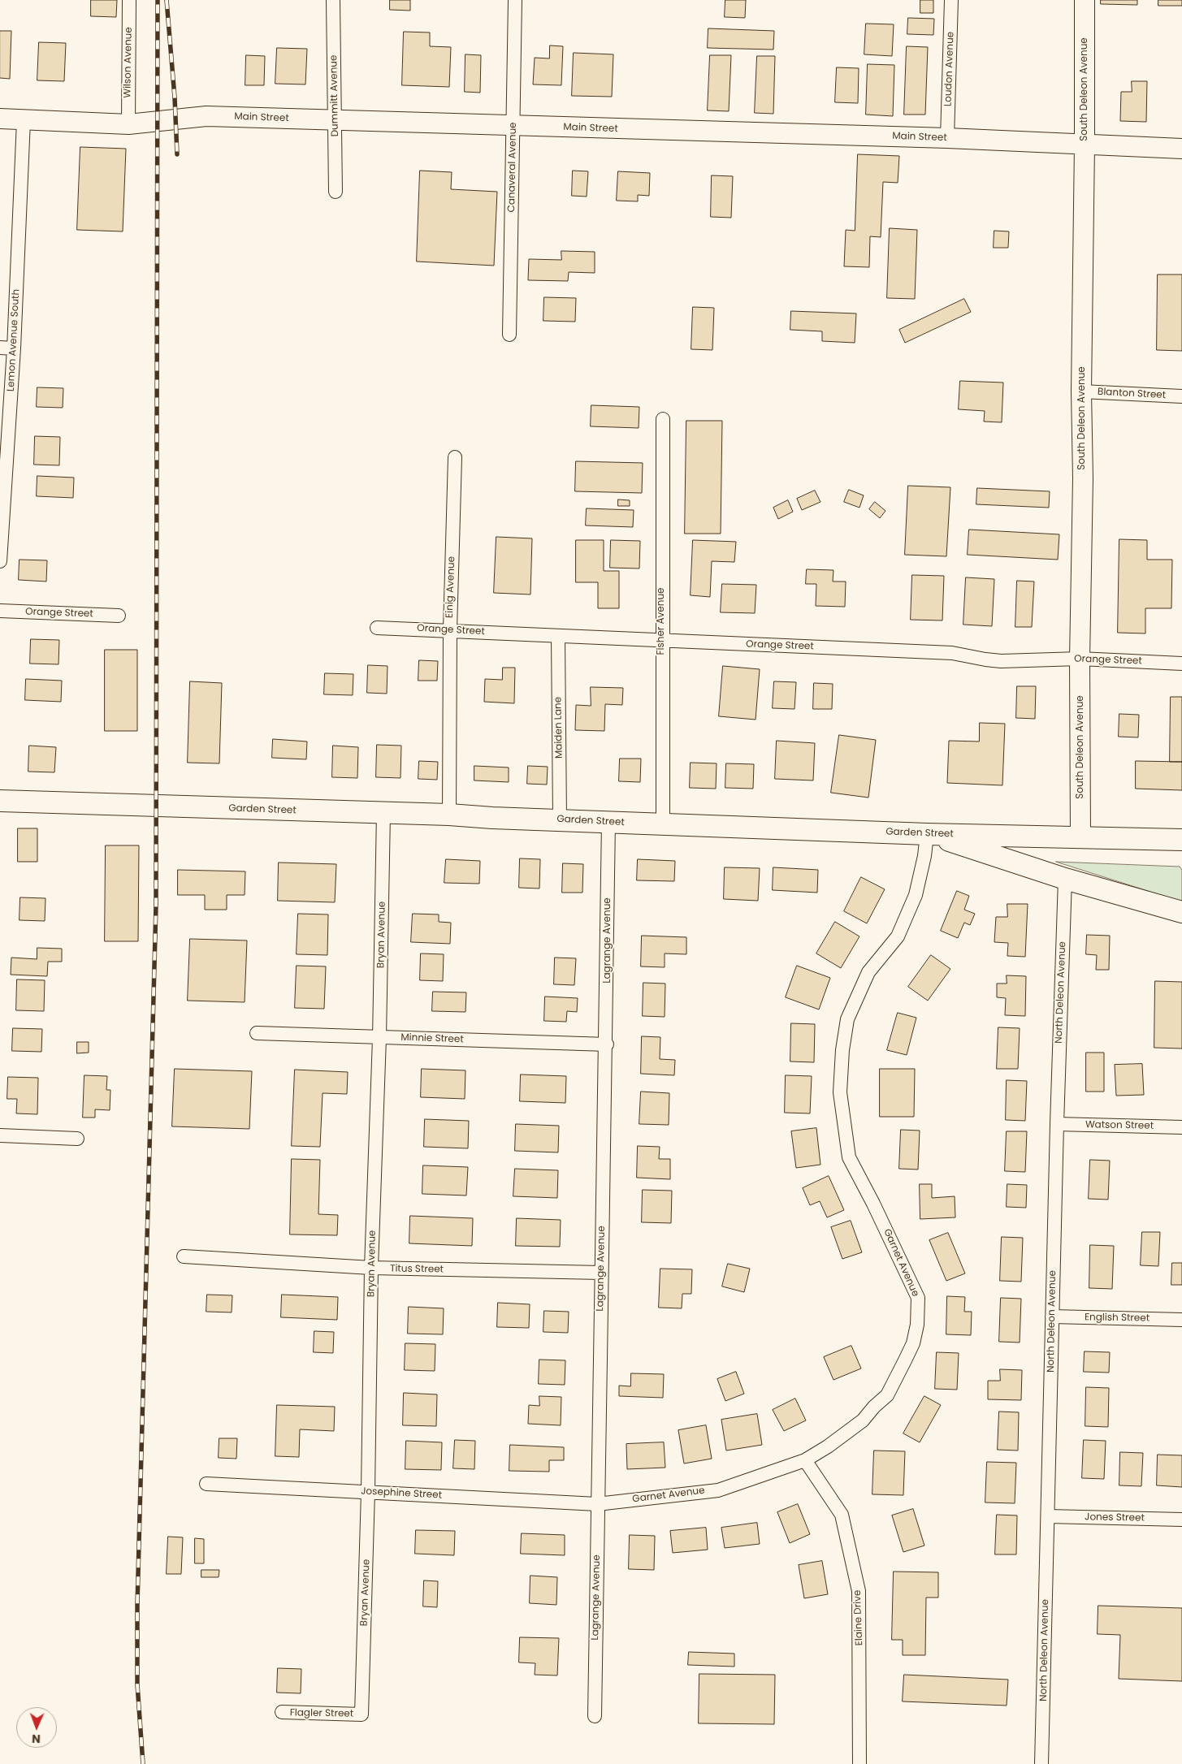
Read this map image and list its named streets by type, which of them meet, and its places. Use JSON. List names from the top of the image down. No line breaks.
{"streets":{"main road":["Garden Street"],"street":["Wilson Avenue","Loudon Avenue","South Deleon Avenue","Dummitt Avenue","Main Street","Canaveral Avenue","Lemon Avenue South","Blanton Street","Einig Avenue","Orange Street","Fisher Avenue","Maiden Lane","Bryan Avenue","Lagrange Avenue","North Deleon Avenue","Minnie Street","Watson Street","Garnet Avenue","Titus Street","English Street","Josephine Street","Jones Street","Elaine Drive","Flagler Street"]},"crossings":[["Wilson Avenue","Main Street"],["Loudon Avenue","Main Street"],["South Deleon Avenue","Main Street"],["South Deleon Avenue","Blanton Street"],["South Deleon Avenue","Orange Street"],["South Deleon Avenue","Garden Street"],["Dummitt Avenue","Main Street"],["Main Street","Canaveral Avenue"],["Main Street","Lemon Avenue South"],["Einig Avenue","Orange Street"],["Einig Avenue","Garden Street"],["Orange Street","Fisher Avenue"],["Orange Street","Maiden Lane"],["Fisher Avenue","Garden Street"],["Maiden Lane","Garden Street"],["Garden Street","Bryan Avenue"],["Garden Street","Lagrange Avenue"],["Garden Street","Garnet Avenue"],["Bryan Avenue","Minnie Street"],["Bryan Avenue","Titus Street"],["Bryan Avenue","Josephine Street"],["Bryan Avenue","Flagler Street"],["Lagrange Avenue","Minnie Street"],["Lagrange Avenue","Garnet Avenue"],["Lagrange Avenue","Titus Street"],["Lagrange Avenue","Josephine Street"],["North Deleon Avenue","Watson Street"],["North Deleon Avenue","English Street"],["North Deleon Avenue","Jones Street"],["Garnet Avenue","Josephine Street"],["Garnet Avenue","Elaine Drive"]],"north":"bottom"}
